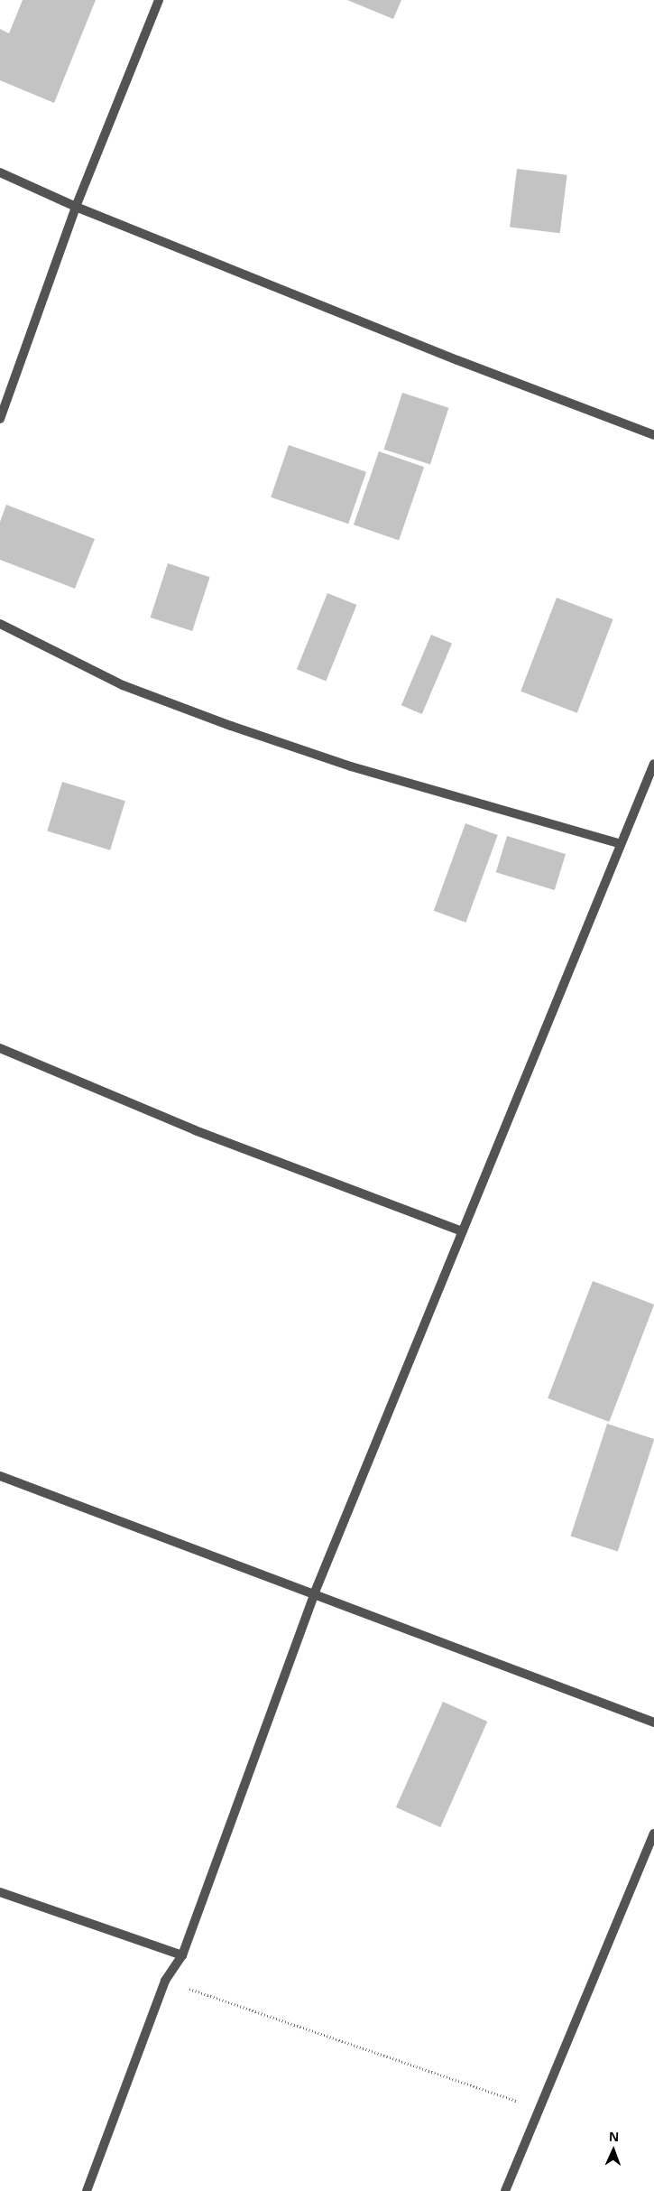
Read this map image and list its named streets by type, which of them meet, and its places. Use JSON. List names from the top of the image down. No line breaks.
{"north":"top"}
